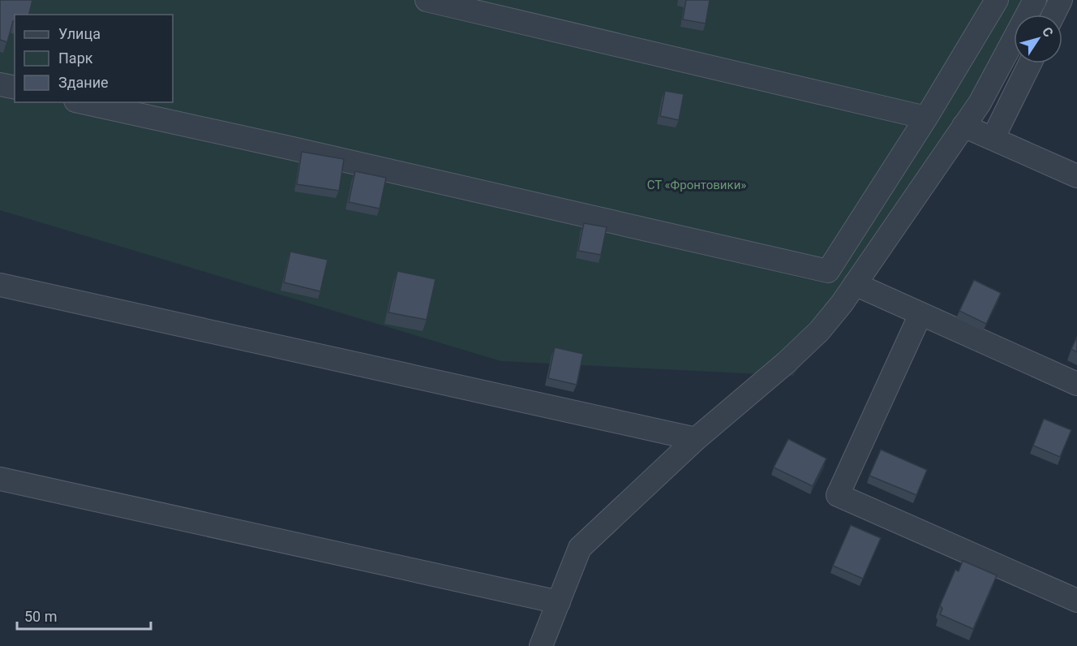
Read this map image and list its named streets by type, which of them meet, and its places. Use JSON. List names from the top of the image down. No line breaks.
{"parks":["СТ «Фронтовики»"],"legend":["Улица","Парк","Здание"],"scale_bar":"50 m","north":"top right"}
